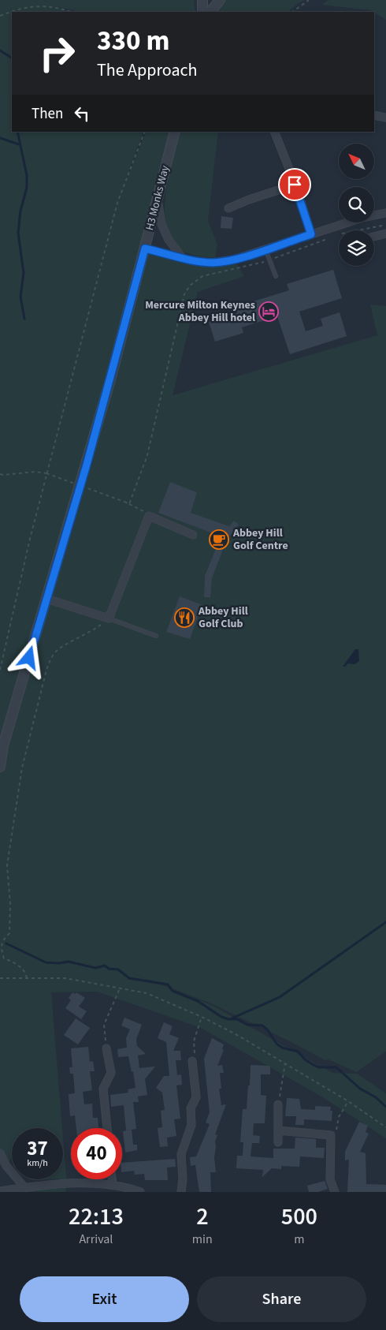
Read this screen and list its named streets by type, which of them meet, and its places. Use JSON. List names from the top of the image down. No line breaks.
{"streets":{"street":["H3 Monks Way"]},"places":{"hotel":["Mercure Milton Keynes Abbey Hill hotel"],"cafe":["Abbey Hill Golf Centre"],"restaurant":["Abbey Hill Golf Club"]},"north":"top left","page":{"turn":["330 m","The Approach"],"then":"Then","speed":"37 km/h","limit":"40","eta":["22:13","Arrival","2","min","500","m"],"buttons":["Exit","Share"]}}
